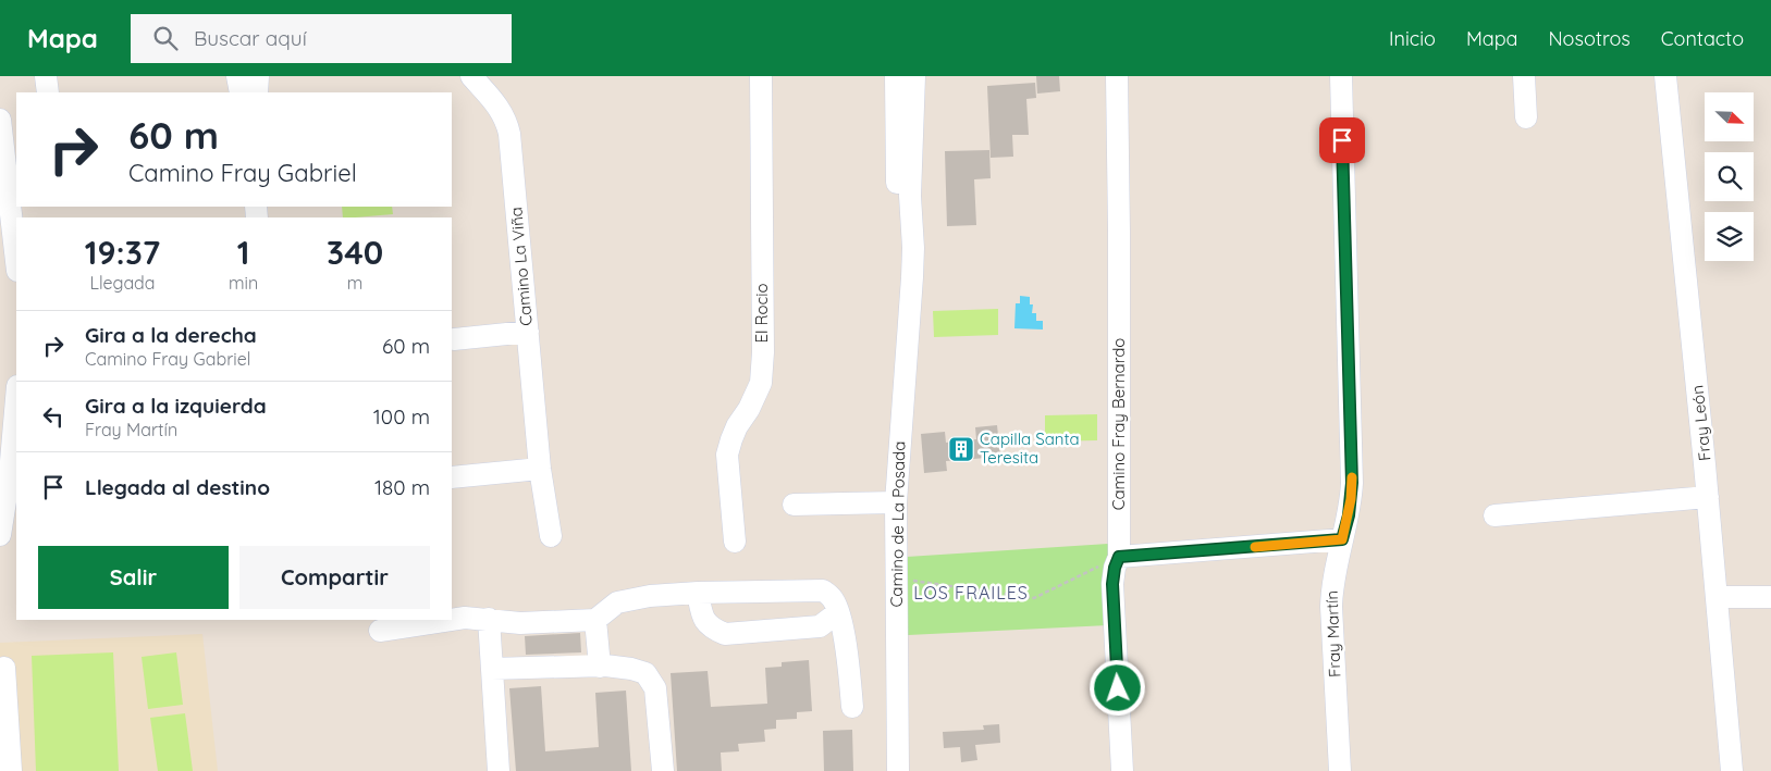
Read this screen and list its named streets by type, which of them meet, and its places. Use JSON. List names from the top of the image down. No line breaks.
{"streets":{"street":["Camino La Viña","El Rocio","Fray León","Camino Fray Bernardo","Camino de La Posada","Fray Martín"]},"districts":["LOS FRAILES"],"places":{"building":["Capilla Santa Teresita"]},"north":"bottom right","page":{"header":"Mapa","search":"Buscar aquí","nav":["Inicio","Mapa","Nosotros","Contacto"],"turn":["60 m","Camino Fray Gabriel"],"eta":["19:37","Llegada","1","min","340","m"],"list":[{"name":"Gira a la derecha","note":"Camino Fray Gabriel","value":"60 m"},{"name":"Gira a la izquierda","note":"Fray Martín","value":"100 m"},{"name":"Llegada al destino","value":"180 m"}],"buttons":["Salir","Compartir"]}}
